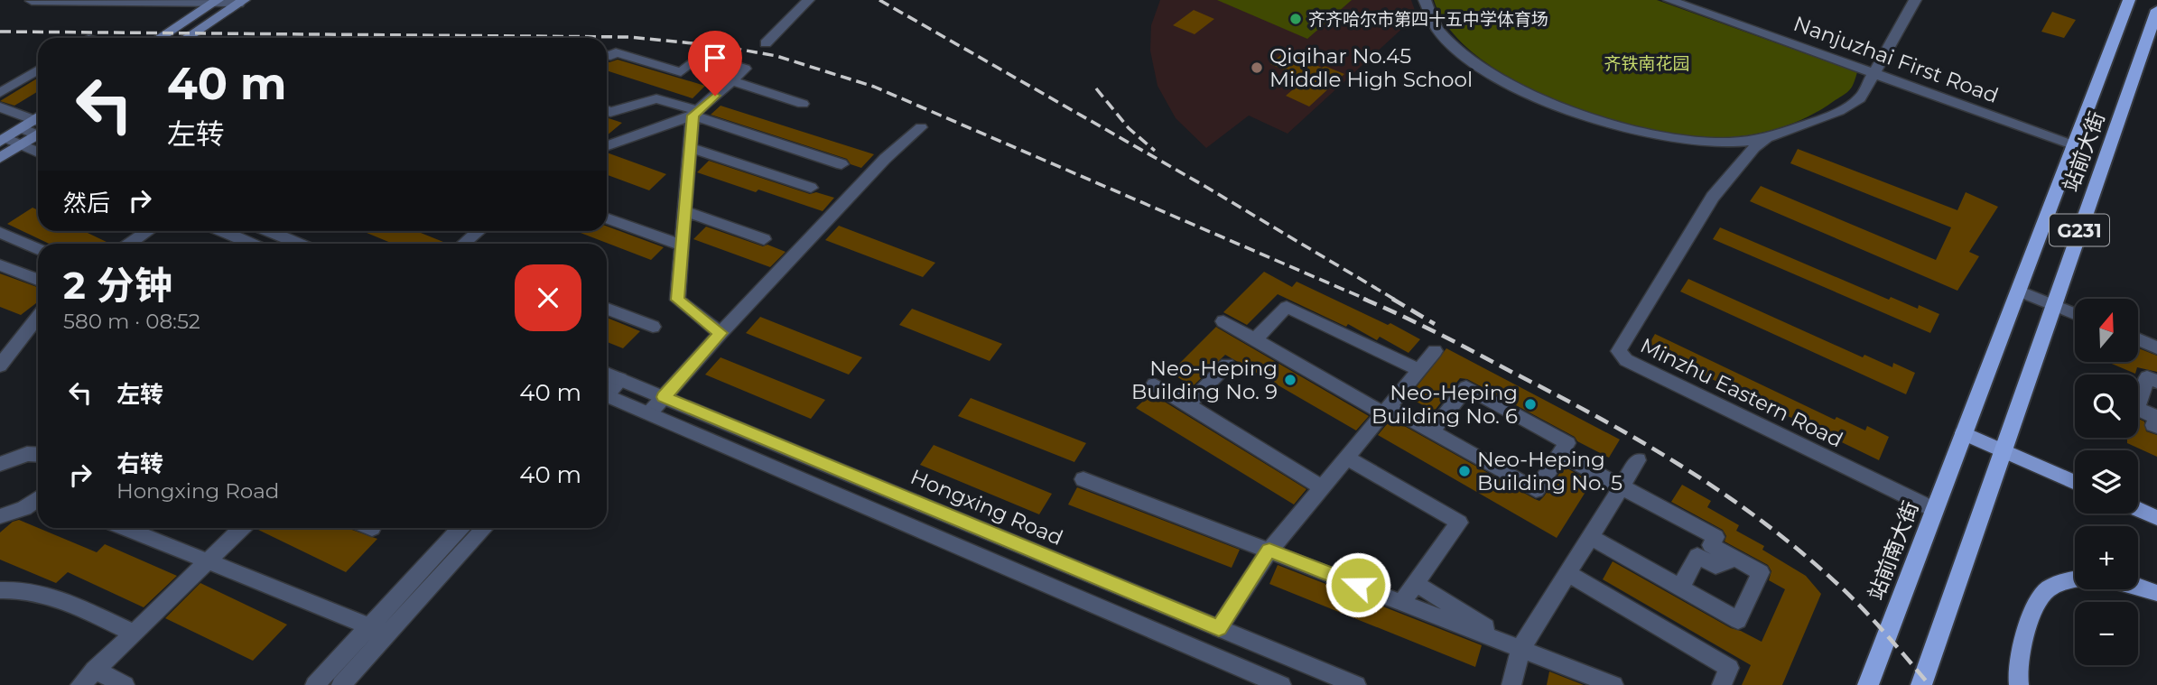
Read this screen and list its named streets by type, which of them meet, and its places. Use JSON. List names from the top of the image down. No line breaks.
{"streets":{"highway":["站前大街","G231","站前南大街"],"street":["Nanjuzhai First Road","Minzhu Eastern Road","Hongxing Road"]},"crossings":[["Nanjuzhai First Road","站前大街"],["Nanjuzhai First Road","Minzhu Eastern Road"],["站前大街","G231"],["站前大街","站前南大街"],["Minzhu Eastern Road","站前南大街"]],"parks":["齐铁南花园"],"places":["齐齐哈尔市第四十五中学体育场","Qiqihar No.45 Middle High School","Neo-Heping Building No. 9","Neo-Heping Building No. 6","Neo-Heping Building No. 5"],"north":"top","page":{"turn":["40 m","左转"],"then":"然后","heading":["2 分钟","580 m · 08:52"],"map_buttons":["+","−"],"list":[{"name":"左转","value":"40 m"},{"name":"右转","note":"Hongxing Road","value":"40 m"}]}}
